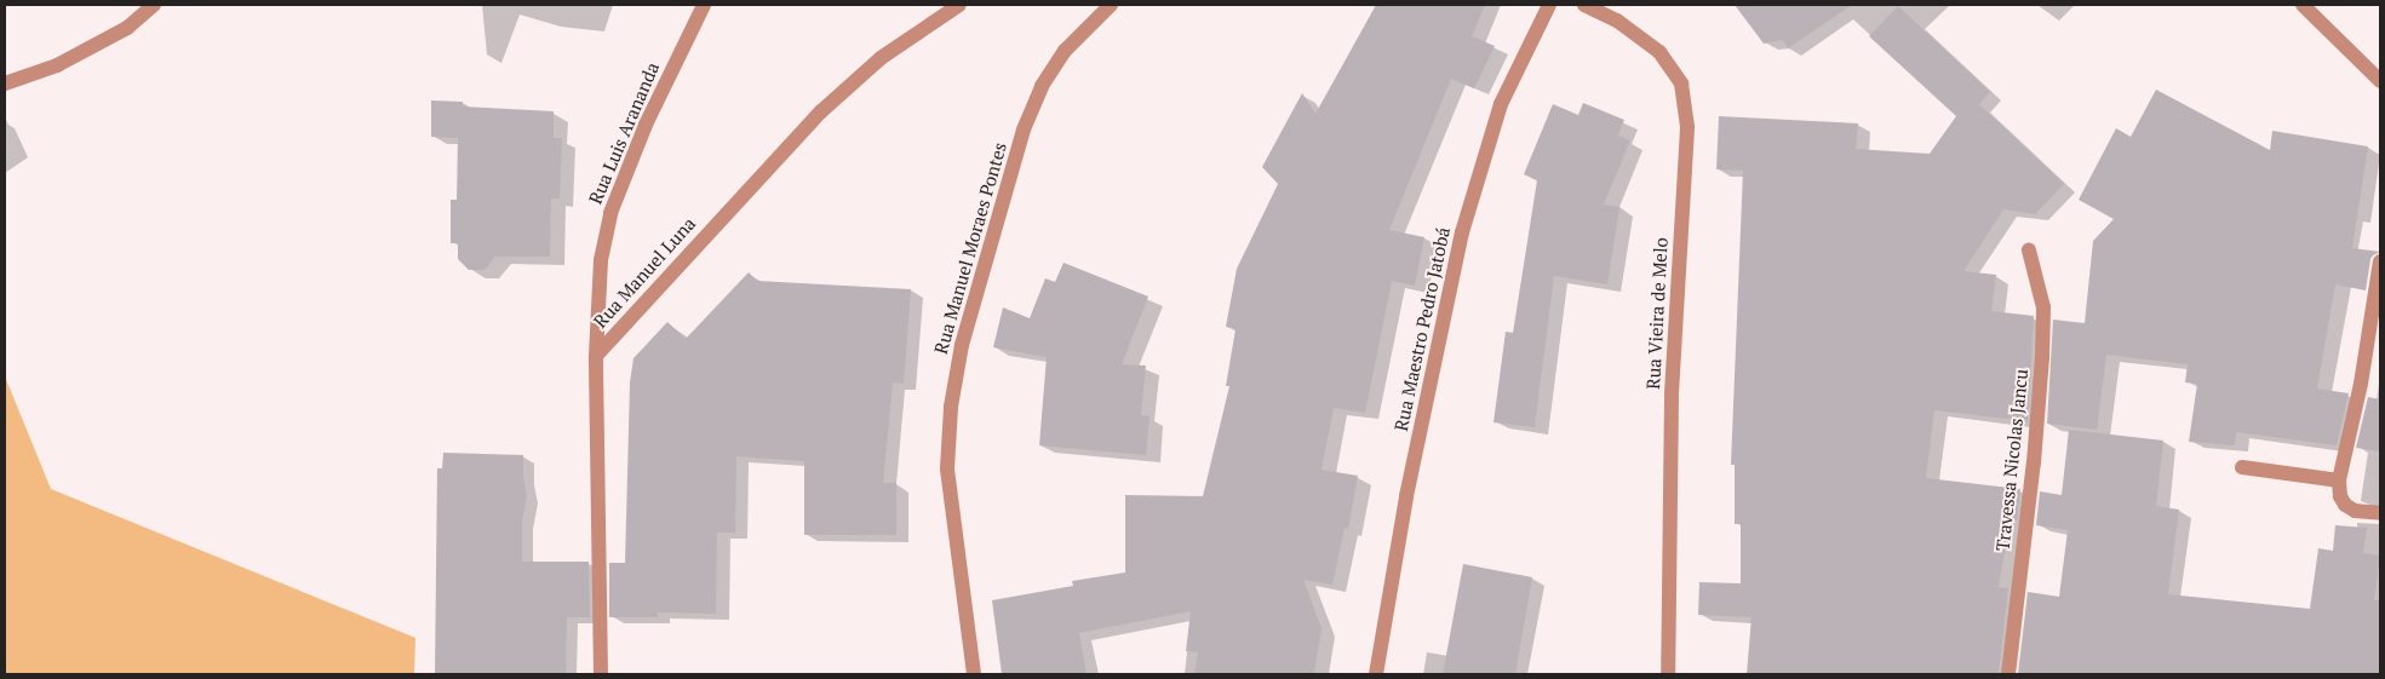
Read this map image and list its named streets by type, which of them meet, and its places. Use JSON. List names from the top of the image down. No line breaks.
{"streets":{"street":["Rua Luis Arananda","Rua Manuel Moraes Pontes","Rua Manuel Luna","Rua Vieira de Melo","Rua Maestro Pedro Jatobá","Travessa Nicolas Jancu"]},"crossings":[["Rua Luis Arananda","Rua Manuel Luna"]]}
